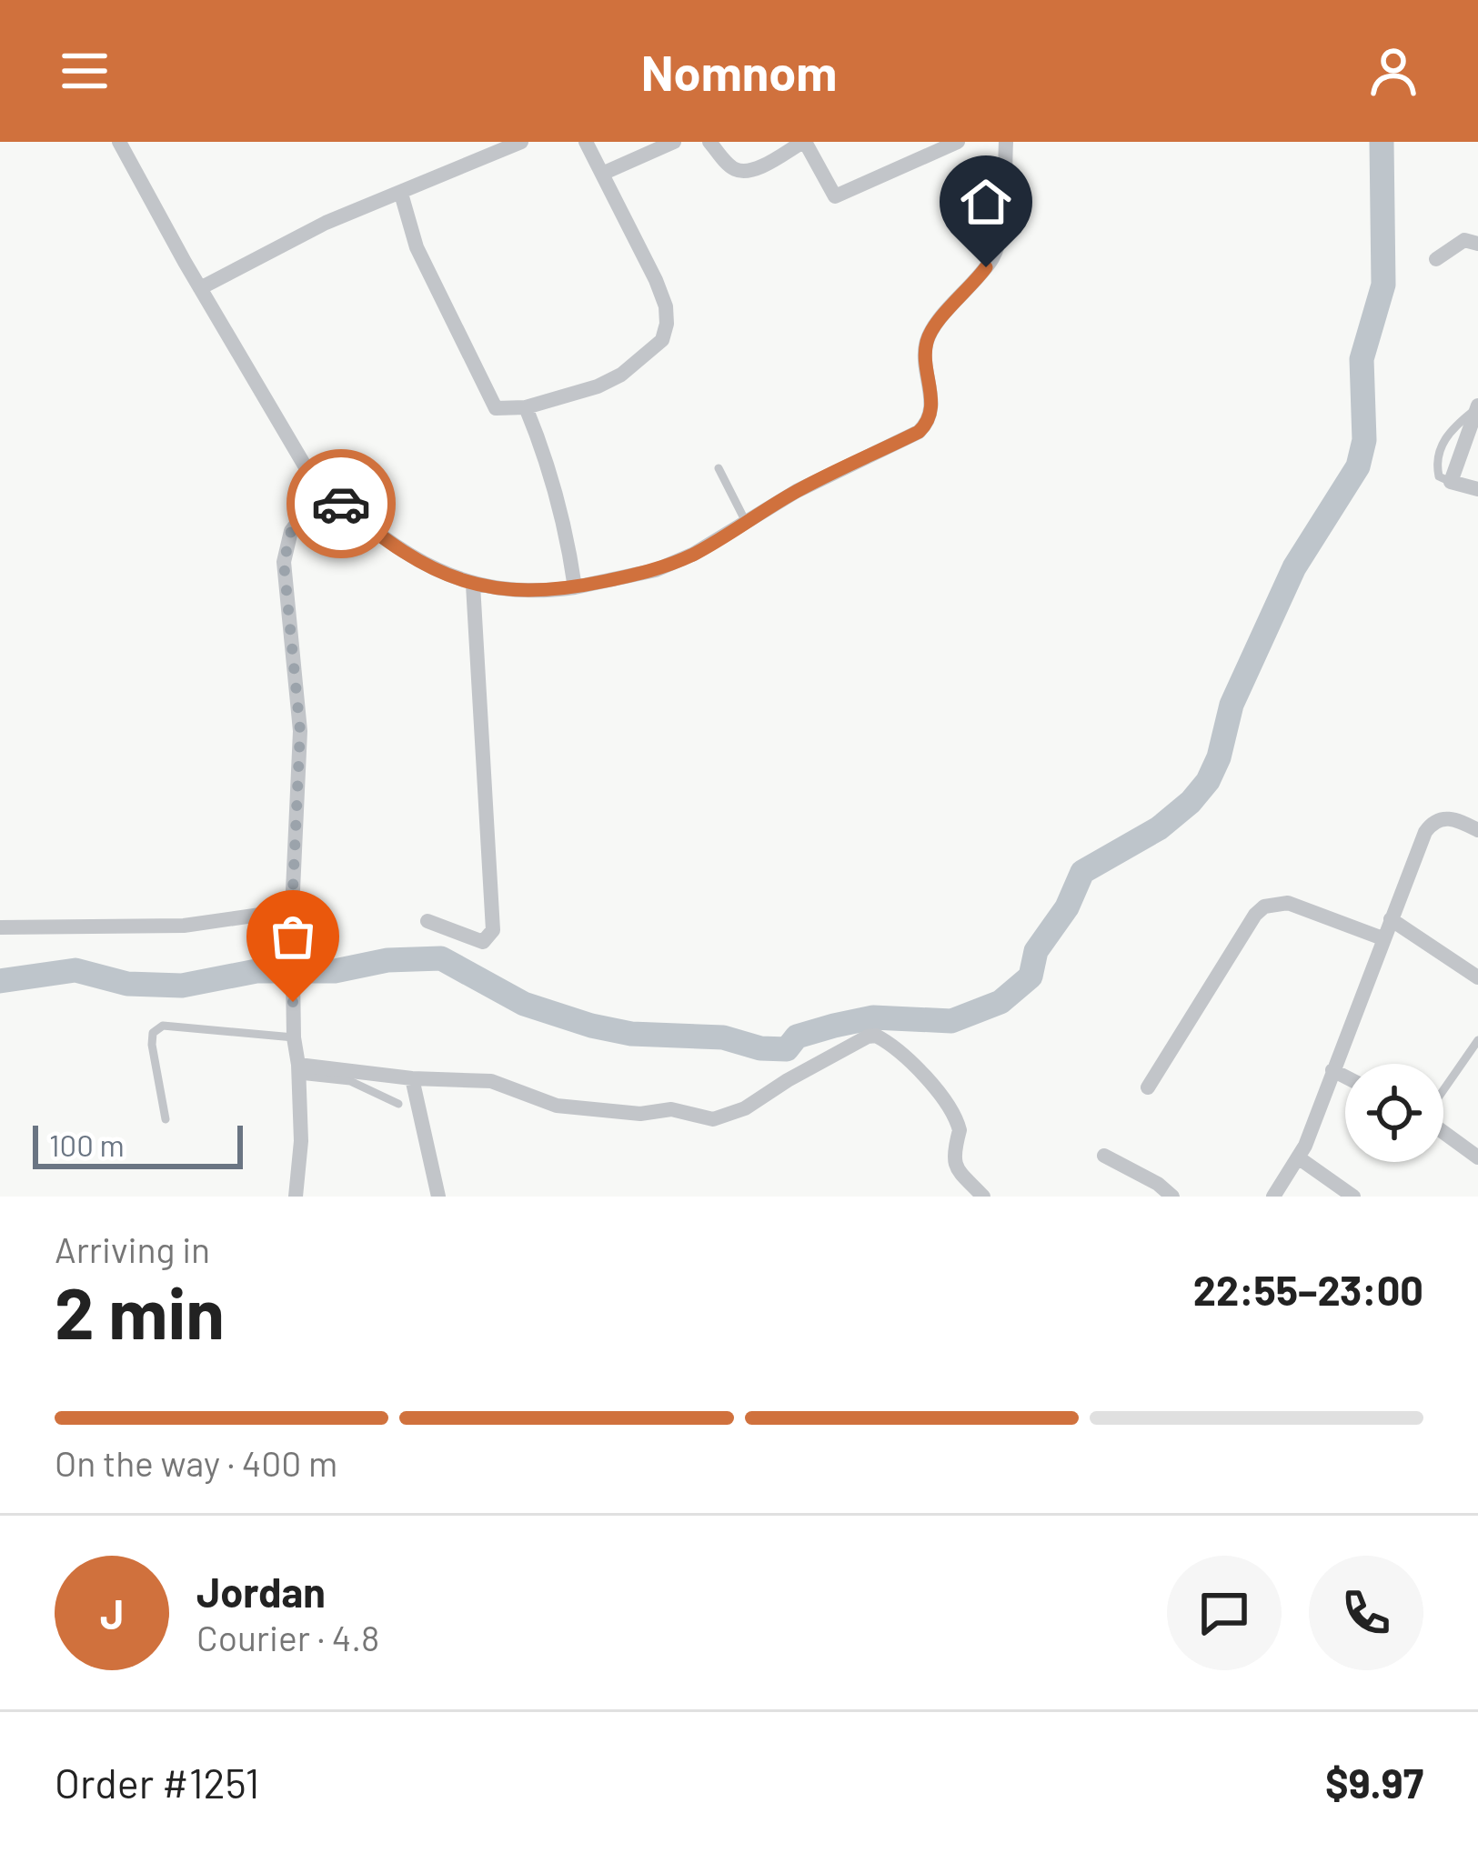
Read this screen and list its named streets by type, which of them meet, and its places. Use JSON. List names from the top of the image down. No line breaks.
{"scale_bar":"100 m","page":{"header":"Nomnom","scale":"100 m","heading":["2 min","Arriving in","22:55–23:00"],"panel":["Jordan","Courier · 4.8","Order #1251","$9.97"],"bar":"On the way · 400 m","round":"J"}}
